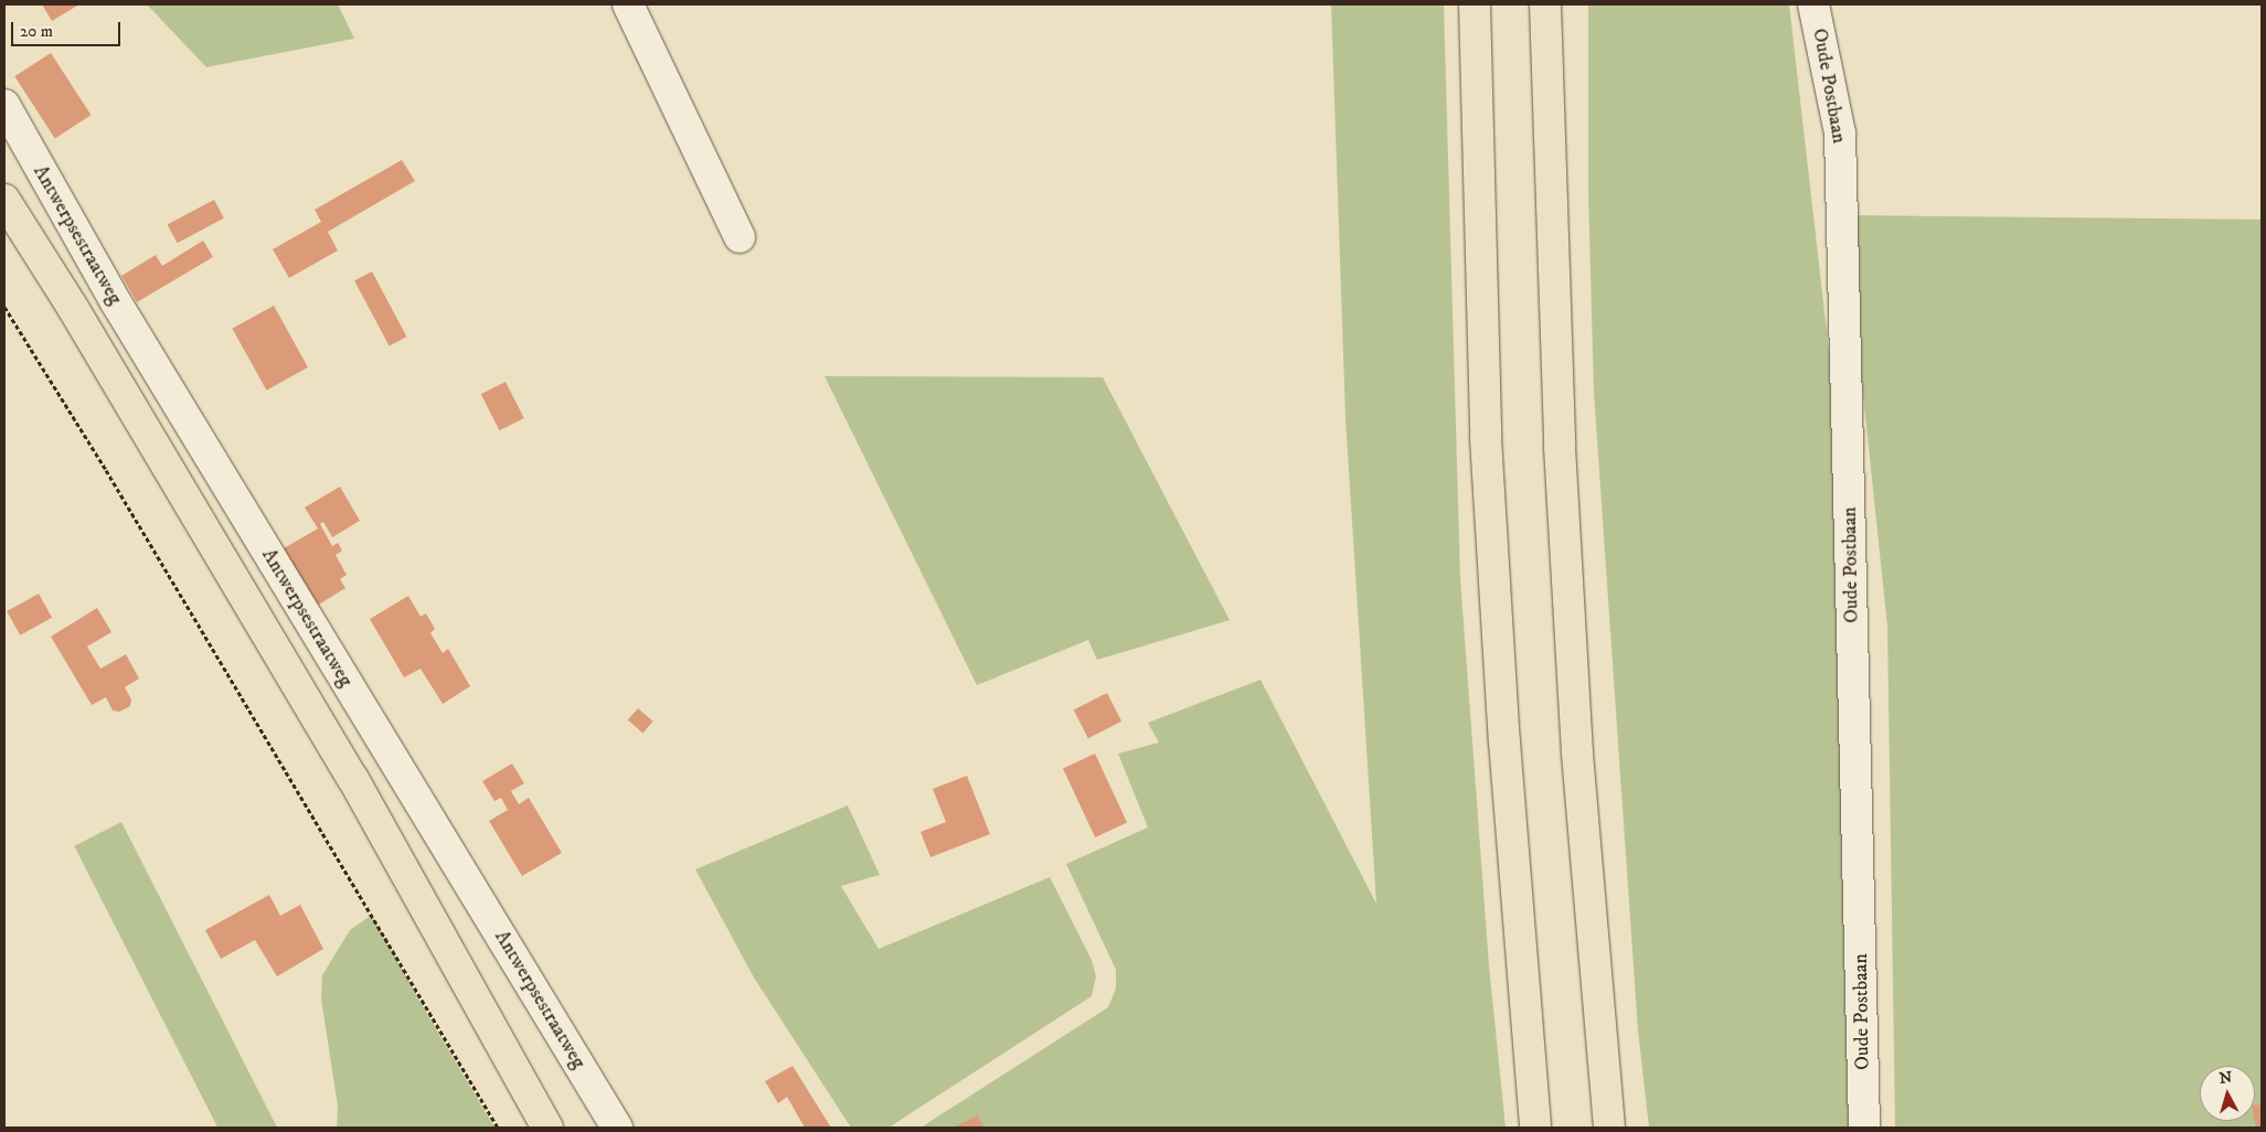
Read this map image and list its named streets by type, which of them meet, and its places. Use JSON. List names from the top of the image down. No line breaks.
{"streets":{"main road":["Antwerpsestraatweg"],"street":["Oude Postbaan"]},"scale_bar":"20 m","north":"top"}
